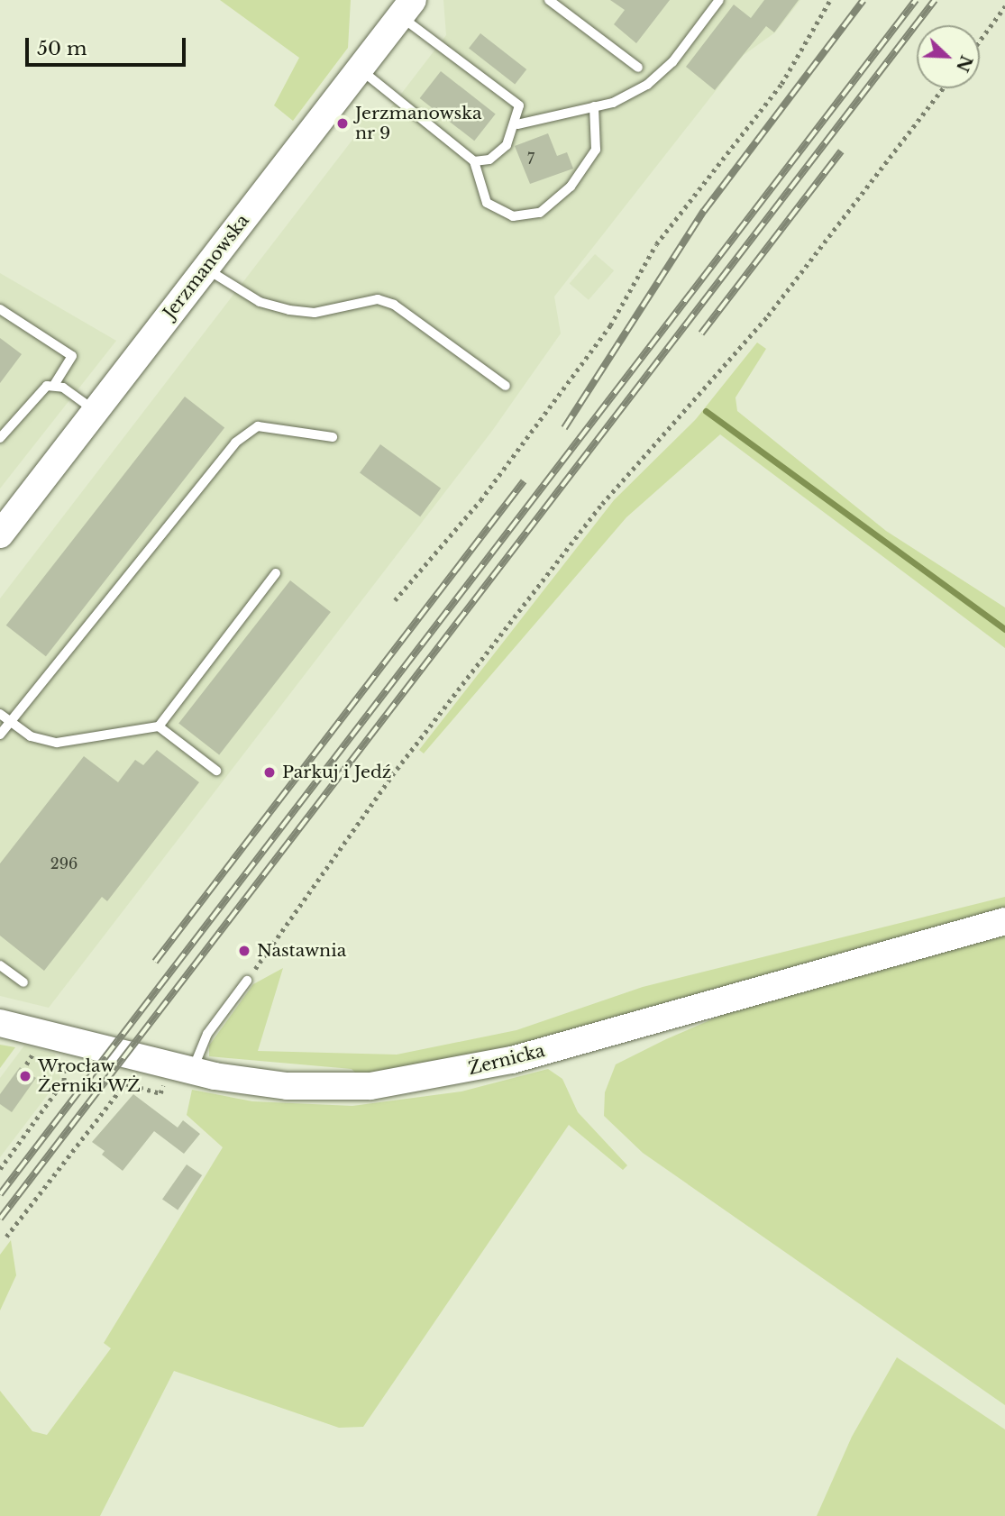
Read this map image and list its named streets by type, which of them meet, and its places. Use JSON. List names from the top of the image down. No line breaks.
{"streets":{"street":["Jerzmanowska","Żernicka"]},"places":["Jerzmanowska nr 9","Parkuj i Jedź","Nastawnia","Wrocław Żerniki WŻ"],"house_numbers":["7","296"],"scale_bar":"50 m","north":"bottom right"}
